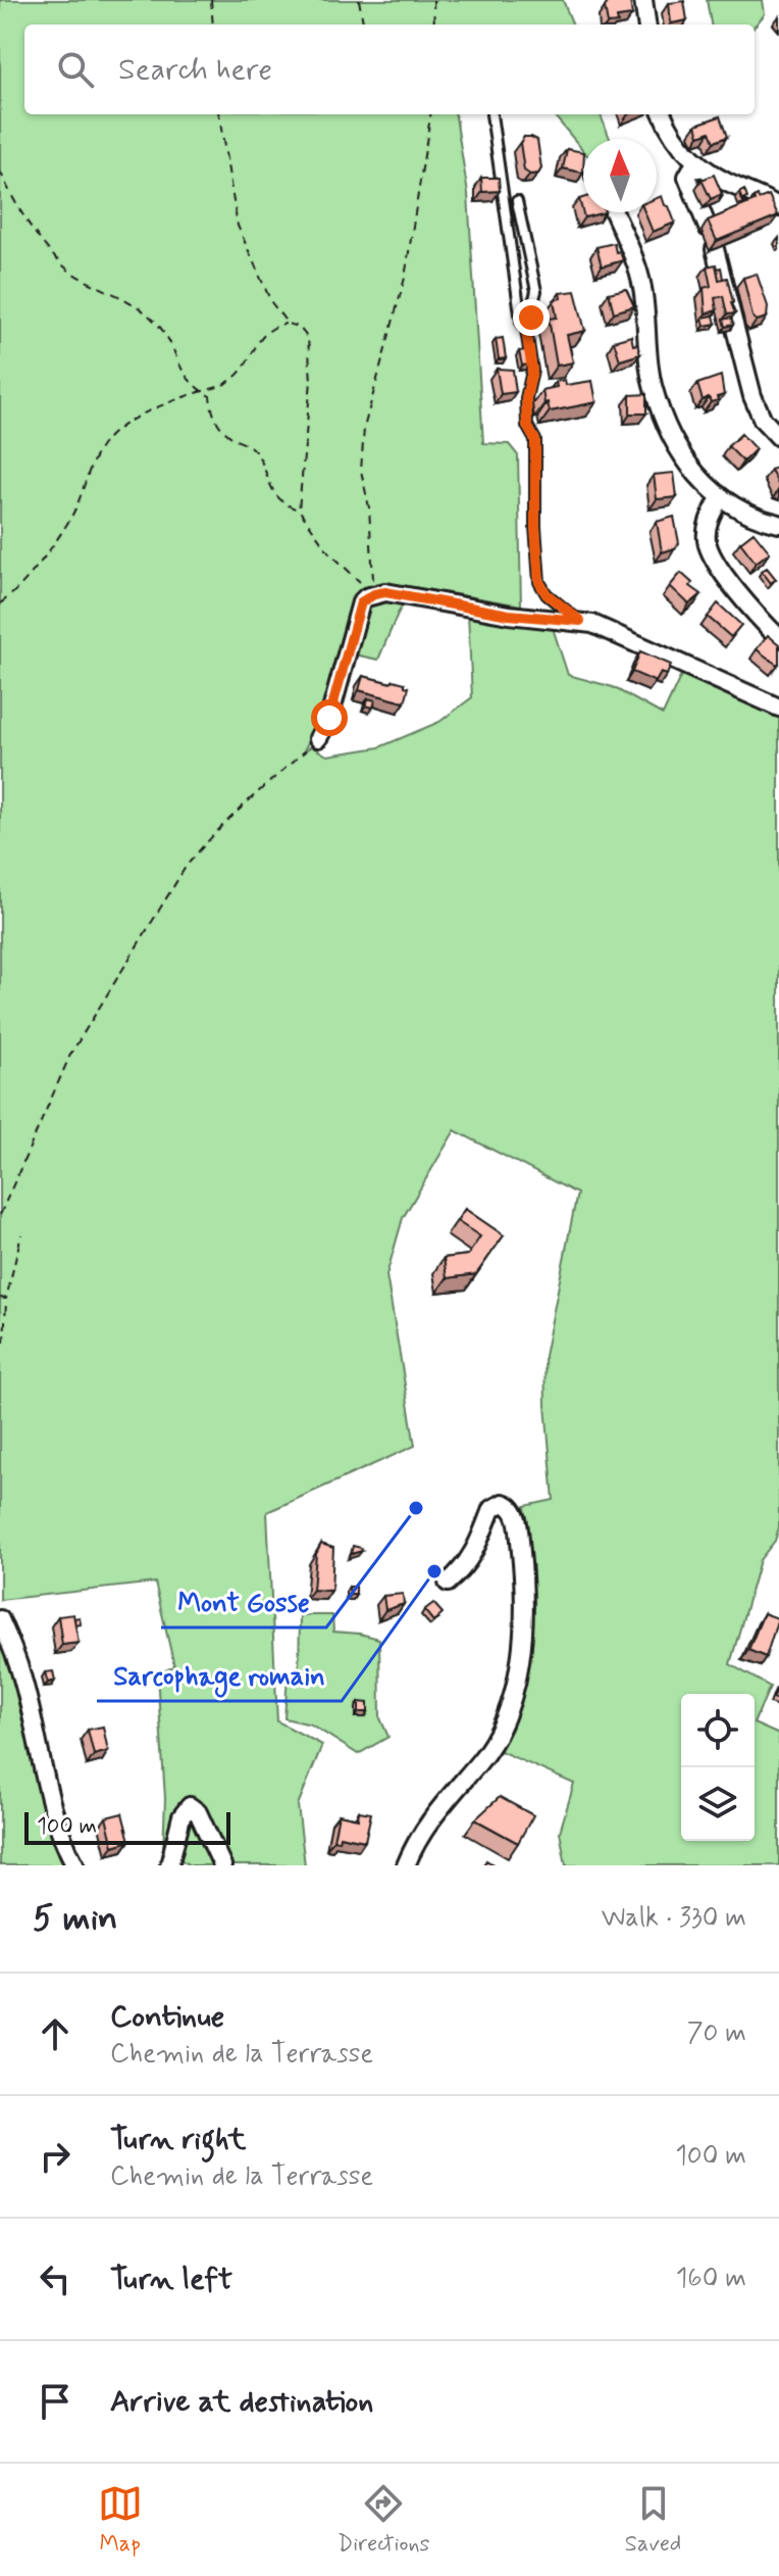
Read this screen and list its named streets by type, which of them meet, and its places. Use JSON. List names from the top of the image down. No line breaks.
{"places":["Mont Gosse","Sarcophage romain"],"scale_bar":"100 m","north":"top","page":{"search":"Search here","scale":"100 m","heading":["5 min","Walk · 330 m"],"list":[["Continue","Chemin de la Terrasse","70 m"],["Turn right","Chemin de la Terrasse","100 m"],["Turn left","160 m"],"Arrive at destination"],"nav":["Map","Directions","Saved"]}}
